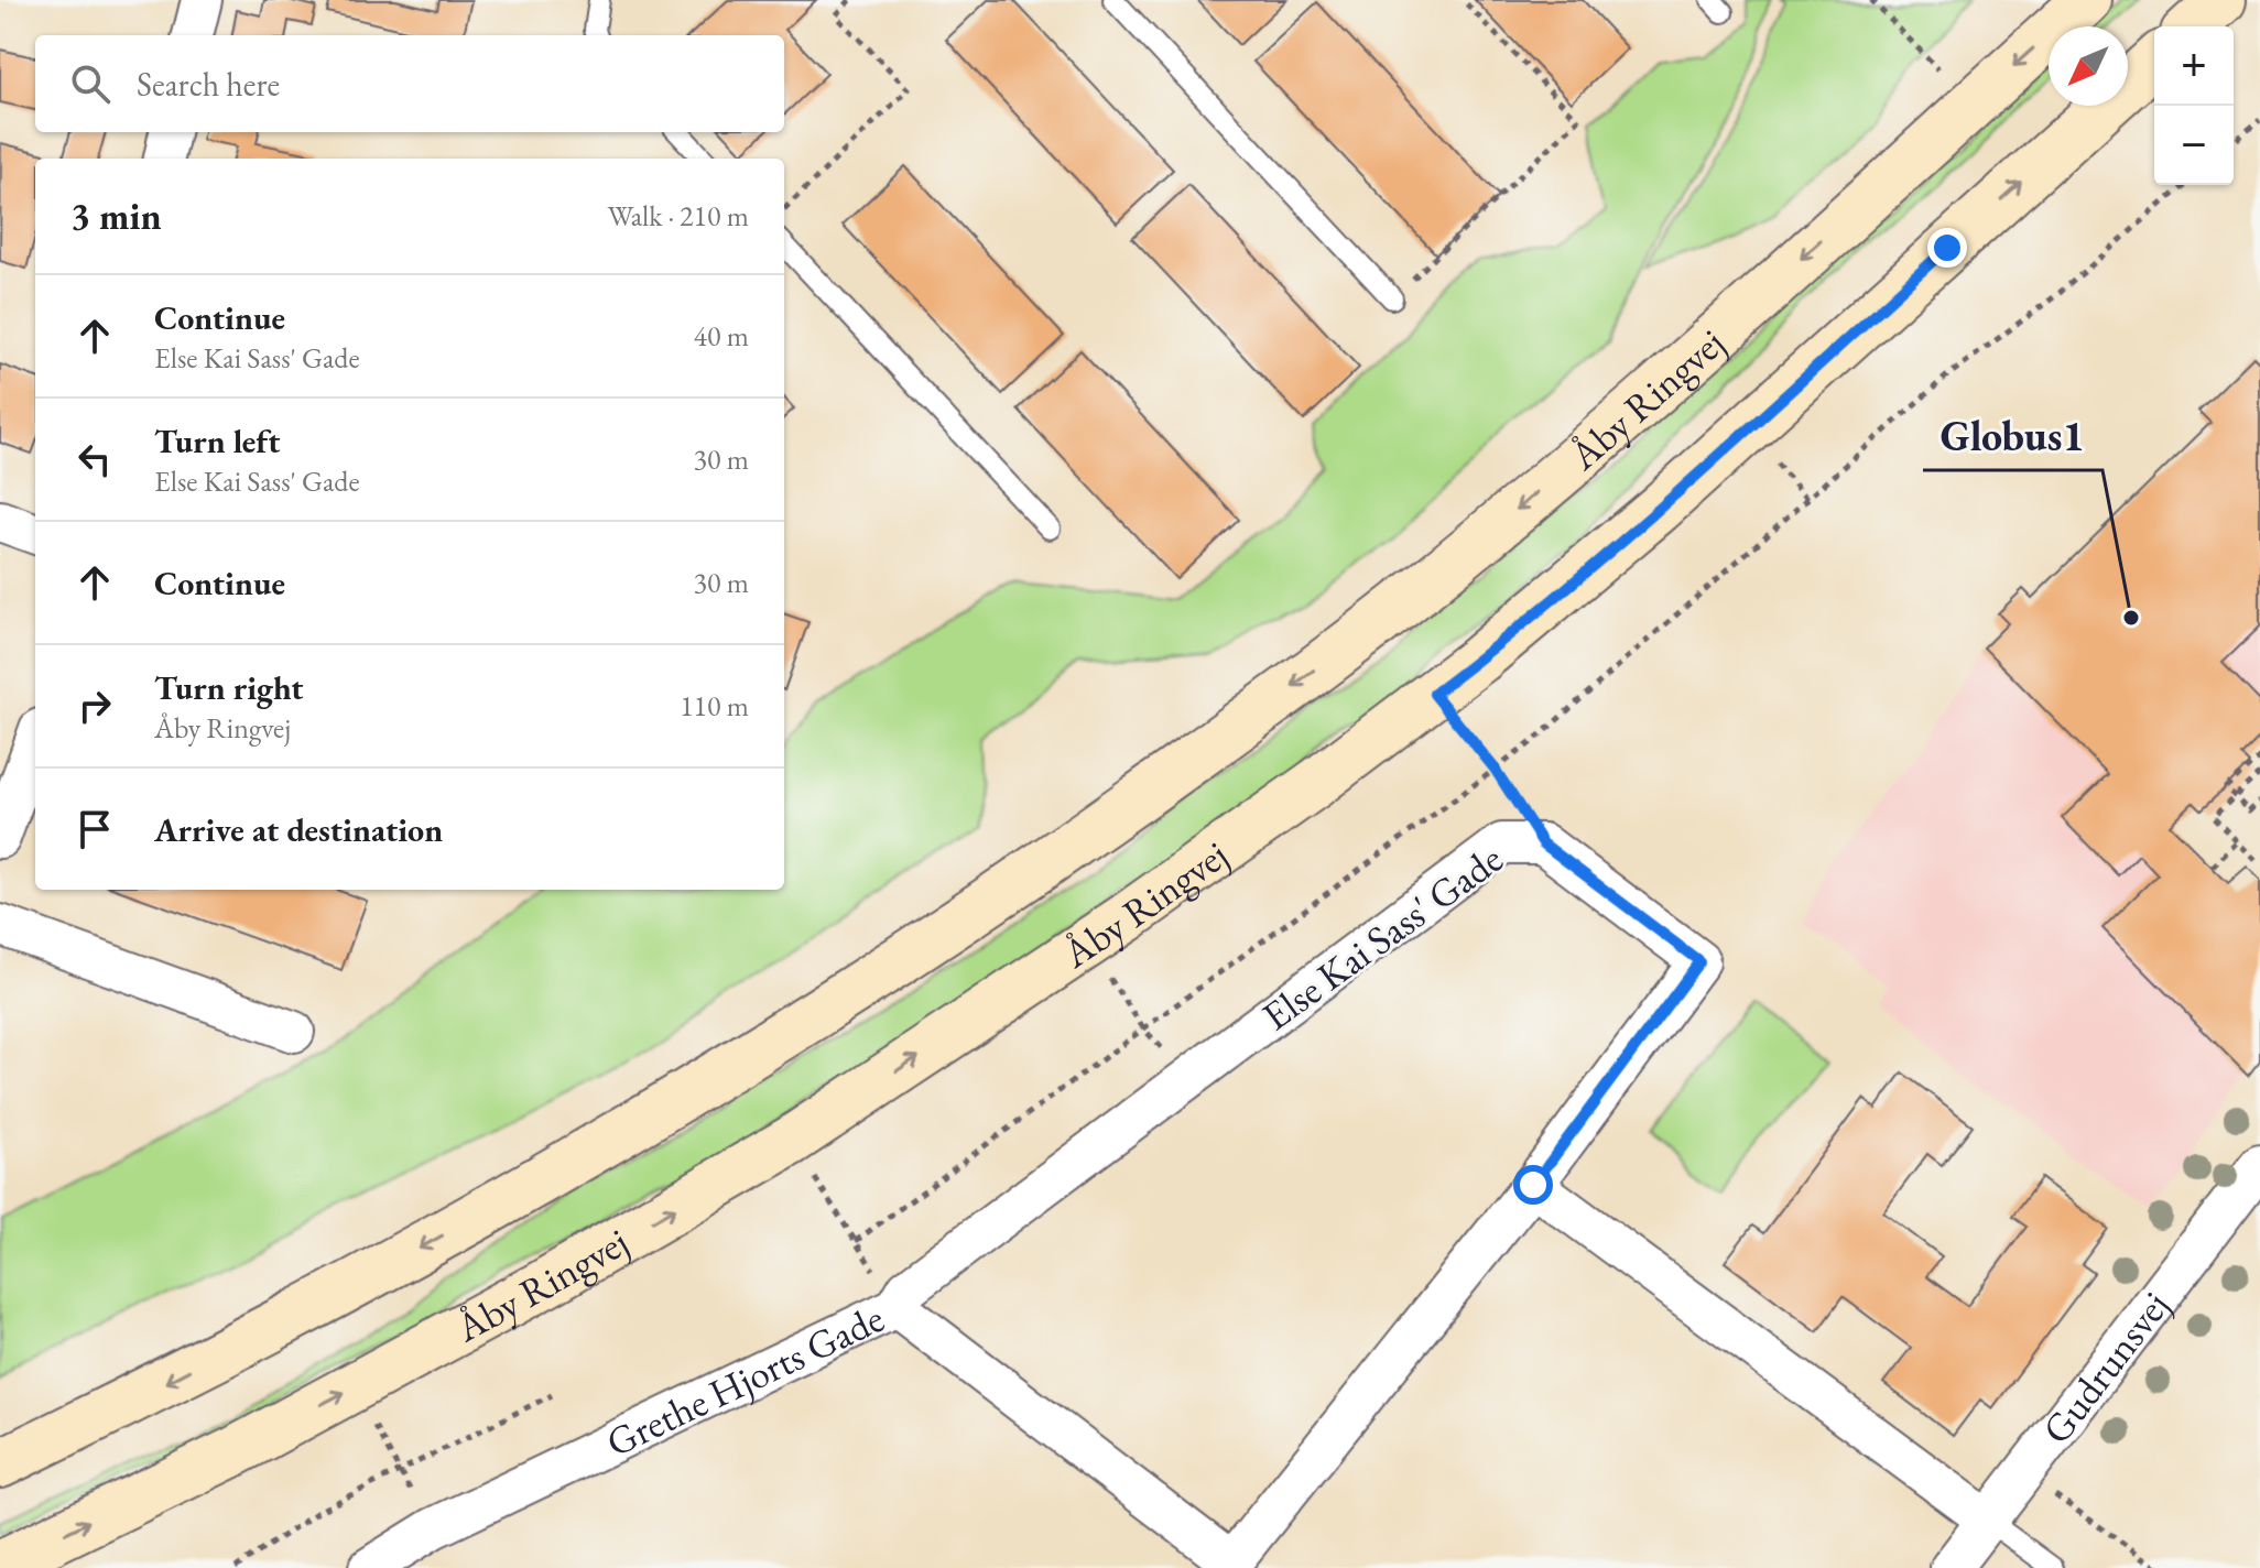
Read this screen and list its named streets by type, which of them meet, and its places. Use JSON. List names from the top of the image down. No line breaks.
{"streets":{"main road":["Åby Ringvej"],"street":["Else Kai Sass' Gade","Gudrunsvej","Grethe Hjorts Gade"]},"crossings":[["Else Kai Sass' Gade","Grethe Hjorts Gade"]],"places":["Globus1"],"north":"bottom left","page":{"map_buttons":["+","−"],"search":"Search here","heading":["3 min","Walk · 210 m"],"list":[["Continue","Else Kai Sass' Gade","40 m"],["Turn left","Else Kai Sass' Gade","30 m"],["Continue","30 m"],["Turn right","Åby Ringvej","110 m"],"Arrive at destination"]}}
